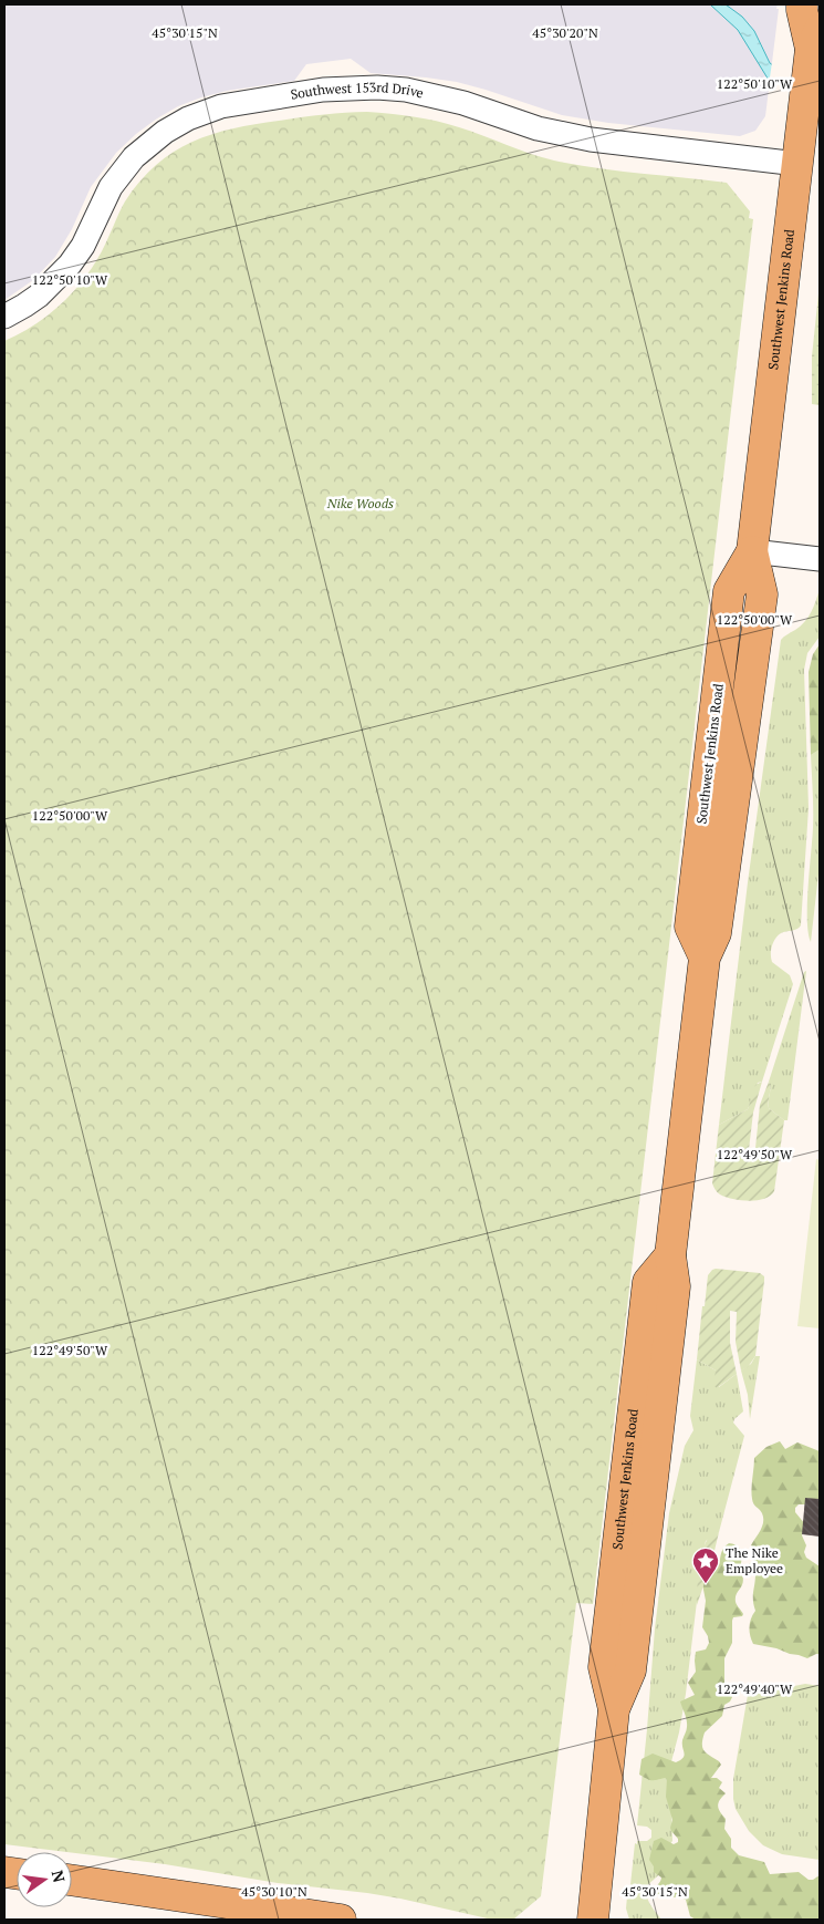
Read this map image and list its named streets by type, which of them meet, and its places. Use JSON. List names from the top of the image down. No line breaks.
{"streets":{"main road":["Southwest Jenkins Road"],"street":["Southwest 153rd Drive"]},"crossings":[["Southwest 153rd Drive","Southwest Jenkins Road"]],"parks":["Nike Woods"],"places":{"place":["The Nike Employee"]},"north":"right","coordinates":["45°30'15\"N","45°30'20\"N","122°50'10\"W","122°50'00\"W","122°49'50\"W","122°49'40\"W","45°30'10\"N"]}
